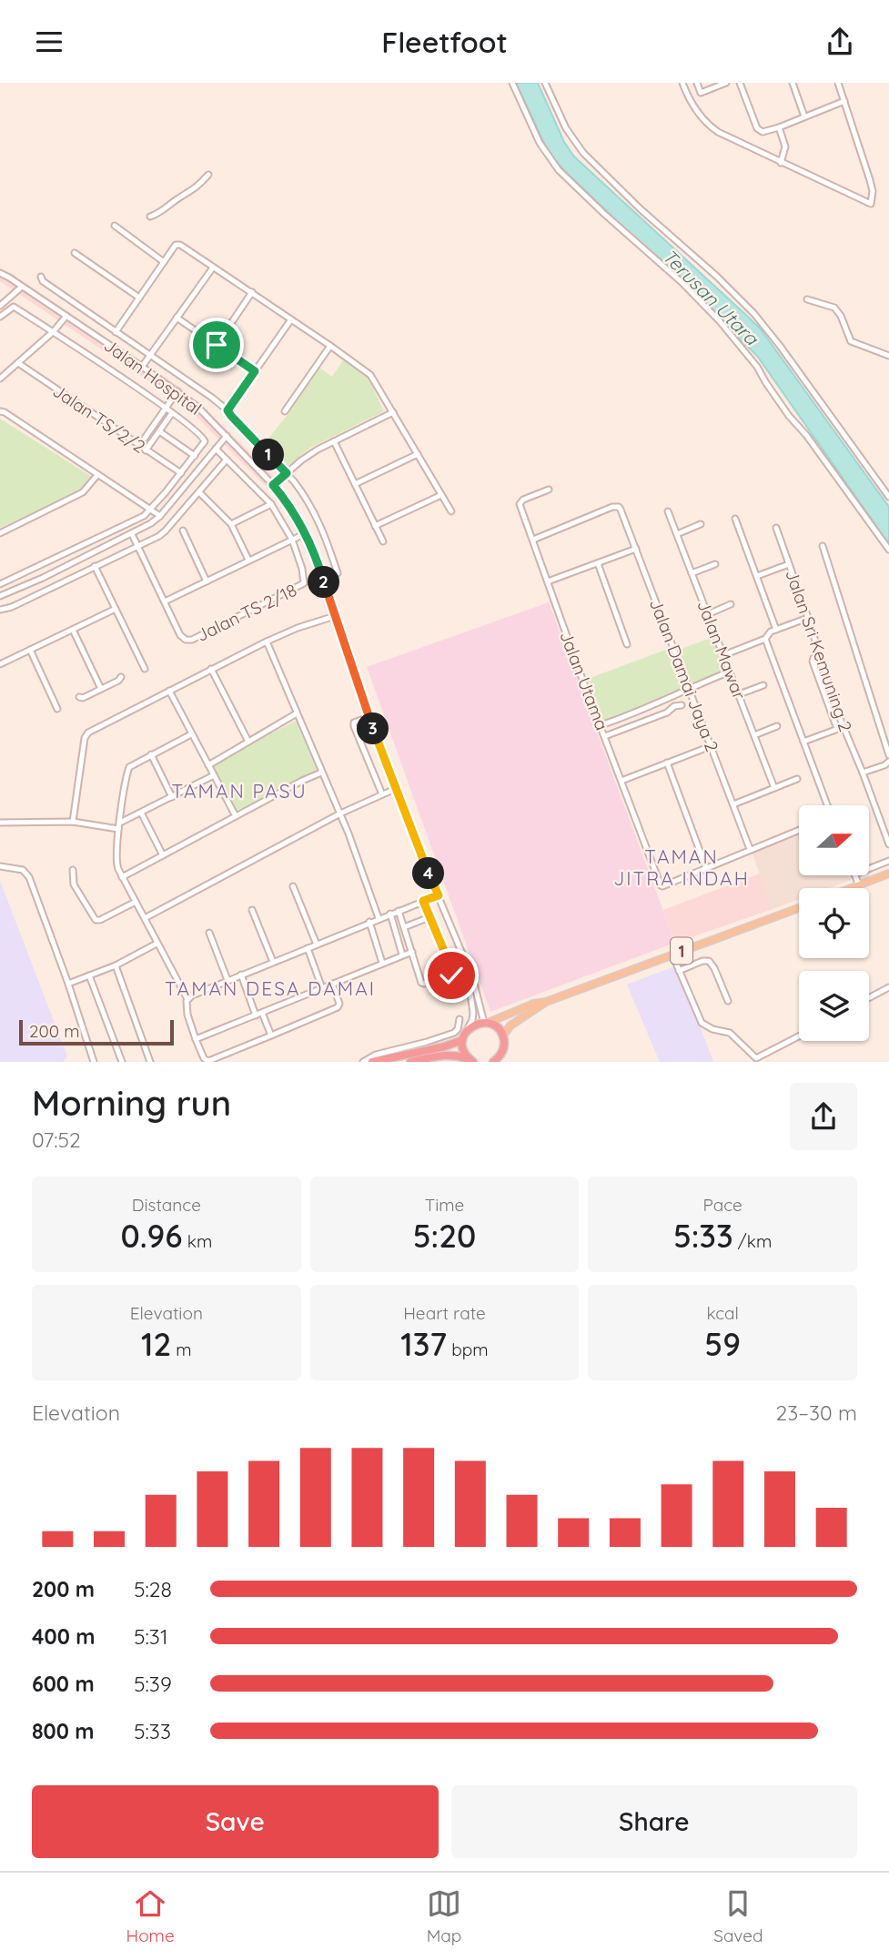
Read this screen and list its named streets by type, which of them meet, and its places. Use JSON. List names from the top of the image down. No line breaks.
{"streets":{"highway":["1"],"street":["Jalan Hospital","Jalan TS/2/2","Jalan TS 2/18","Jalan Mawar","Jalan Sri Kemuning 2","Jalan Damai Jaya 2","Jalan Utama"]},"crossings":[["Jalan Hospital","1"],["Jalan Damai Jaya 2","Jalan Utama"]],"districts":["TAMAN PASU","TAMAN JITRA INDAH","TAMAN DESA DAMAI"],"water":["Terusan Utara"],"scale_bar":"200 m","north":"right","page":{"header":"Fleetfoot","pins":["1","2","3","4"],"scale":"200 m","heading":["Morning run","07:52"],"stats":[["Distance","0.96 km"],["Time","5:20"],["Pace","5:33 /km"],["Elevation","12 m"],["Heart rate","137 bpm"],["kcal","59"]],"chart":["Elevation","23–30 m"],"list":[{"name":"200 m","note":"5:28"},{"name":"400 m","note":"5:31"},{"name":"600 m","note":"5:39"},{"name":"800 m","note":"5:33"}],"buttons":["Save","Share"],"tabs":["Home","Map","Saved"]}}
